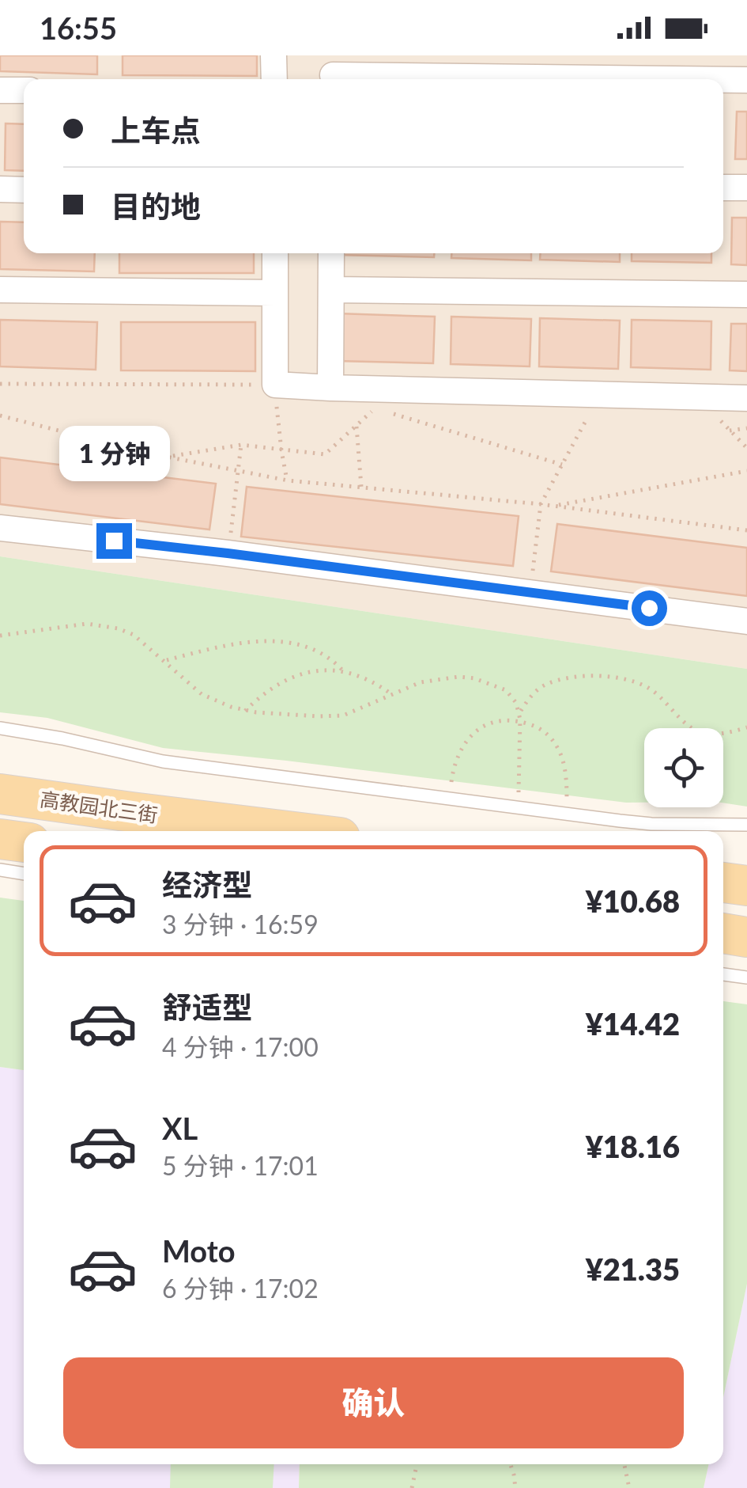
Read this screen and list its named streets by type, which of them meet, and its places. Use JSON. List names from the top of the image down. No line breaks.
{"streets":{"main road":["高教园北三街"]},"page":{"status":"16:55","banner":["上车点","目的地"],"bubble":"1 分钟","list":[{"name":"经济型","note":"3 分钟 · 16:59","value":"¥10.68"},{"name":"舒适型","note":"4 分钟 · 17:00","value":"¥14.42"},{"name":"XL","note":"5 分钟 · 17:01","value":"¥18.16"},{"name":"Moto","note":"6 分钟 · 17:02","value":"¥21.35"}],"buttons":"确认"}}
